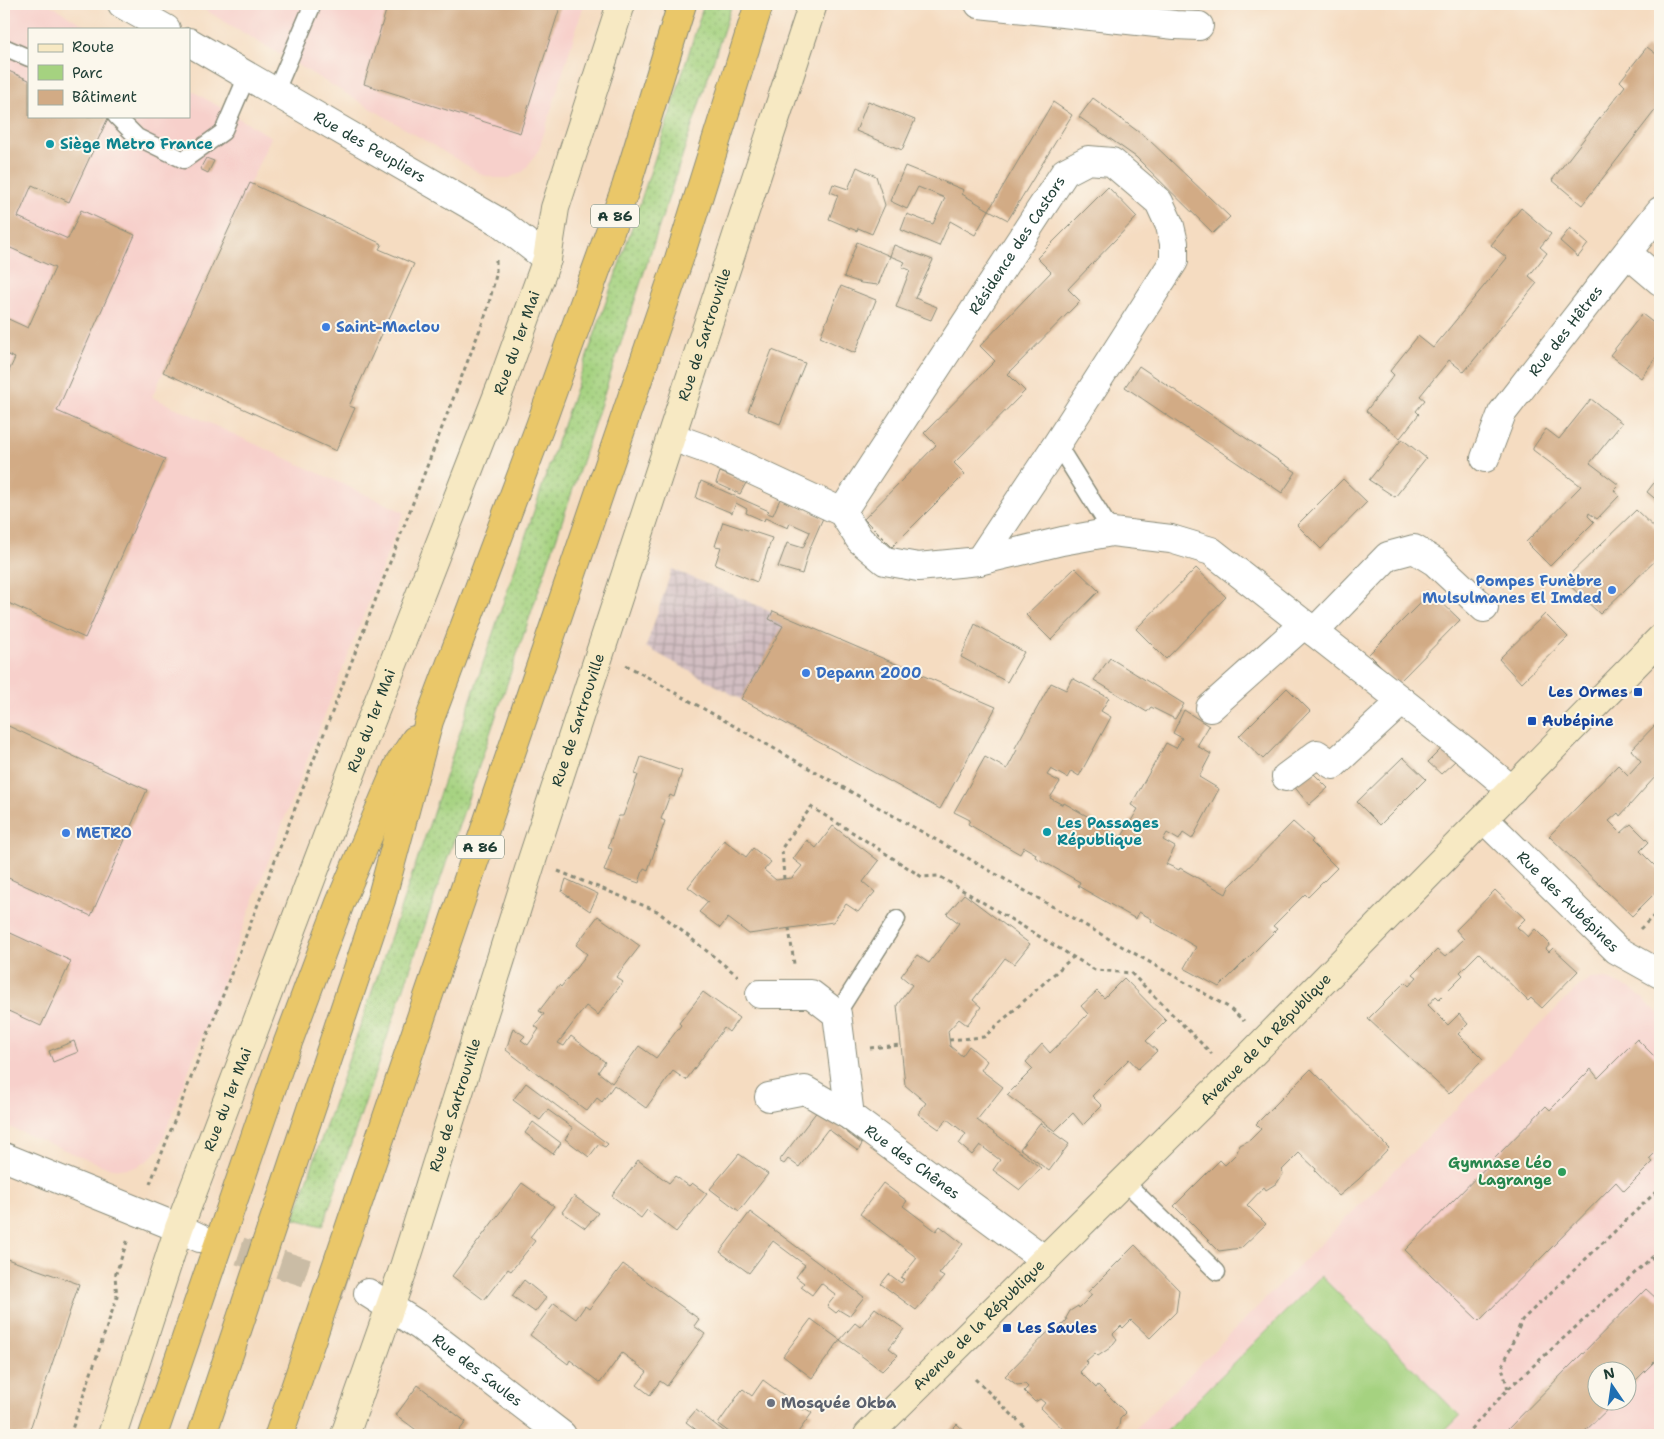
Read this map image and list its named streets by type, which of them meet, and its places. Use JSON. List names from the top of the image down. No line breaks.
{"streets":{"highway":["A 86"],"main road":["Rue de Sartrouville","Rue du 1er Mai","Avenue de la République"],"street":["Rue des Peupliers","Résidence des Castors","Rue des Hêtres","Rue des Aubépines","Rue des Chênes","Rue des Saules"]},"crossings":[["Rue des Peupliers","Rue du 1er Mai"],["Rue de Sartrouville","Rue des Saules"],["Rue des Aubépines","Avenue de la République"],["Avenue de la République","Rue des Chênes"]],"places":{"other":["Siège Metro France","Saint-Maclou","Pompes Funèbre Mulsulmanes El Imded","Depann 2000","Les Passages République","METRO","Gymnase Léo Lagrange","Mosquée Okba"],"transit":["Les Ormes","Aubépine","Les Saules"]},"legend":["Route","Parc","Bâtiment"],"north":"top"}
